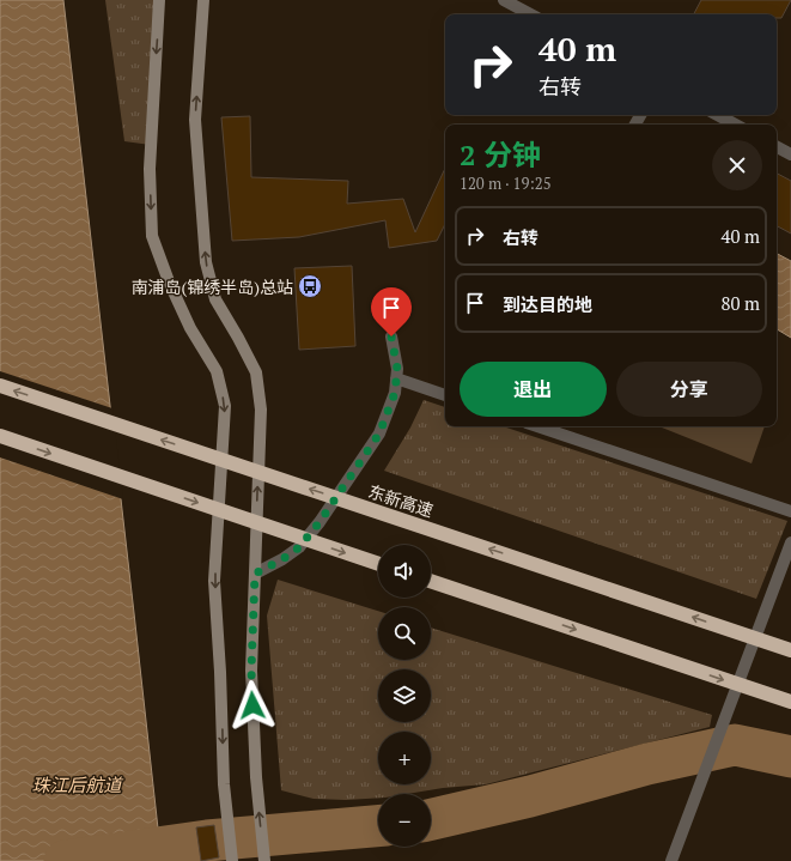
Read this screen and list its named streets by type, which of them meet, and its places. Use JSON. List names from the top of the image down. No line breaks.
{"streets":{"highway":["东新高速"]},"water":["珠江后航道"],"places":{"bus stop":["南浦岛(锦绣半岛)总站"]},"page":{"turn":["40 m","右转"],"heading":["2 分钟","120 m · 19:25"],"list":[{"name":"右转","value":"40 m"},{"name":"到达目的地","value":"80 m"}],"buttons":["退出","分享"],"map_buttons":["+","−"]}}
